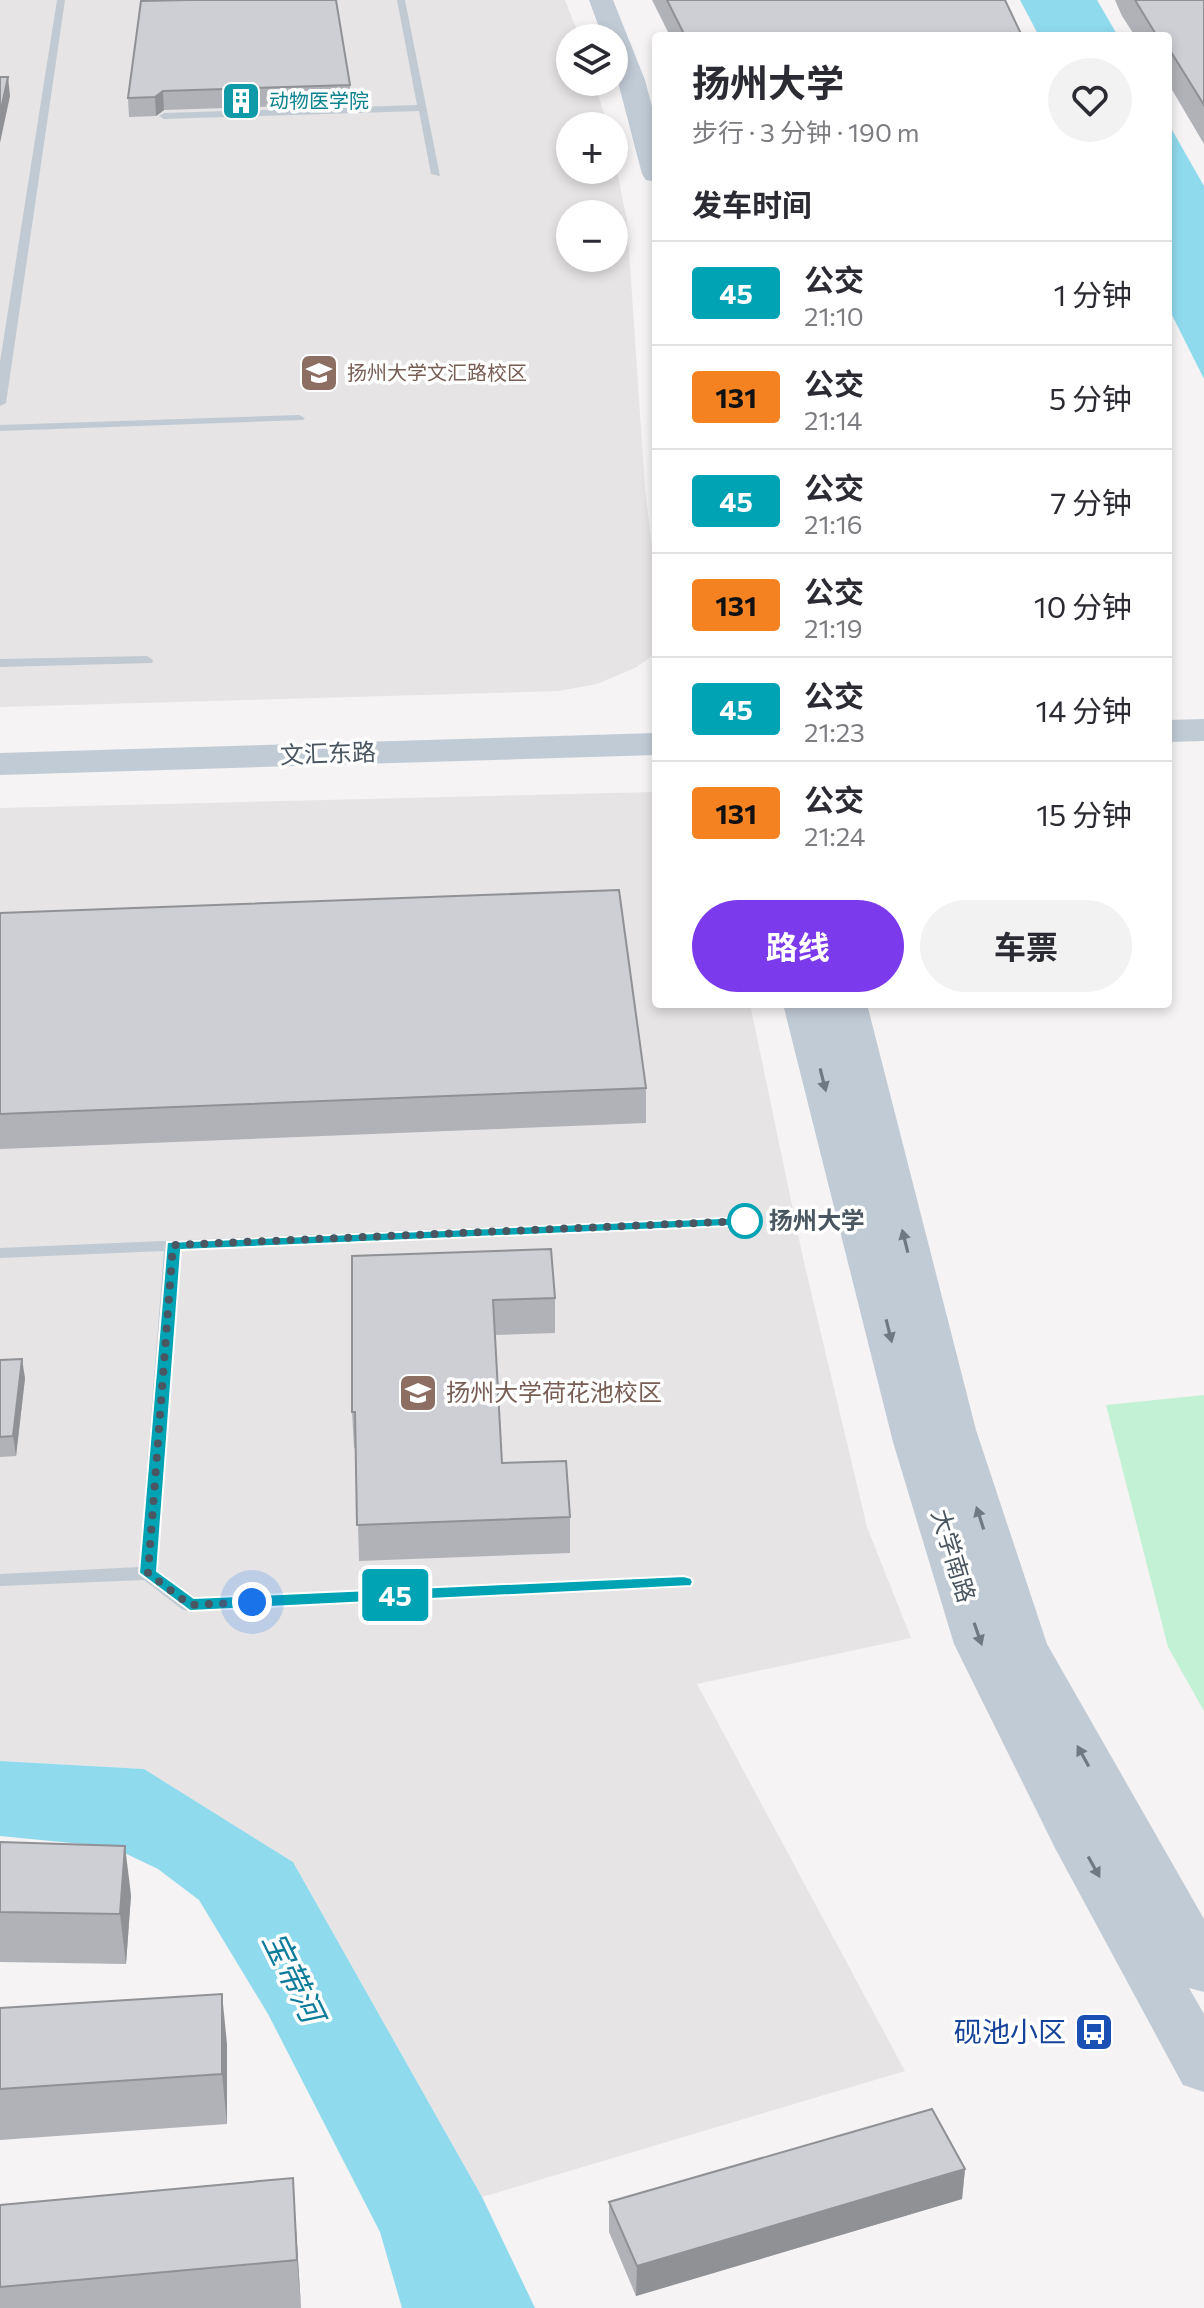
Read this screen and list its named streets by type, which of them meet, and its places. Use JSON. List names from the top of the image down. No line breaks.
{"streets":{"street":["文汇东路","大学南路"]},"water":["宝带河"],"places":{"building":["动物医学院"],"school or university":["扬州大学文汇路校区","扬州大学荷花池校区"],"other":["扬州大学"],"bus stop":["砚池小区"]},"lines":["bus line 45"],"page":{"on_map":"45","map_buttons":["+","−"],"heading":[["扬州大学","步行 · 3 分钟 · 190 m"],"发车时间"],"list":[{"mark":"45","name":"公交","note":"21:10","value":"1 分钟"},{"mark":"131","name":"公交","note":"21:14","value":"5 分钟"},{"mark":"45","name":"公交","note":"21:16","value":"7 分钟"},{"mark":"131","name":"公交","note":"21:19","value":"10 分钟"},{"mark":"45","name":"公交","note":"21:23","value":"14 分钟"},{"mark":"131","name":"公交","note":"21:24","value":"15 分钟"}],"buttons":["路线","车票"]}}
